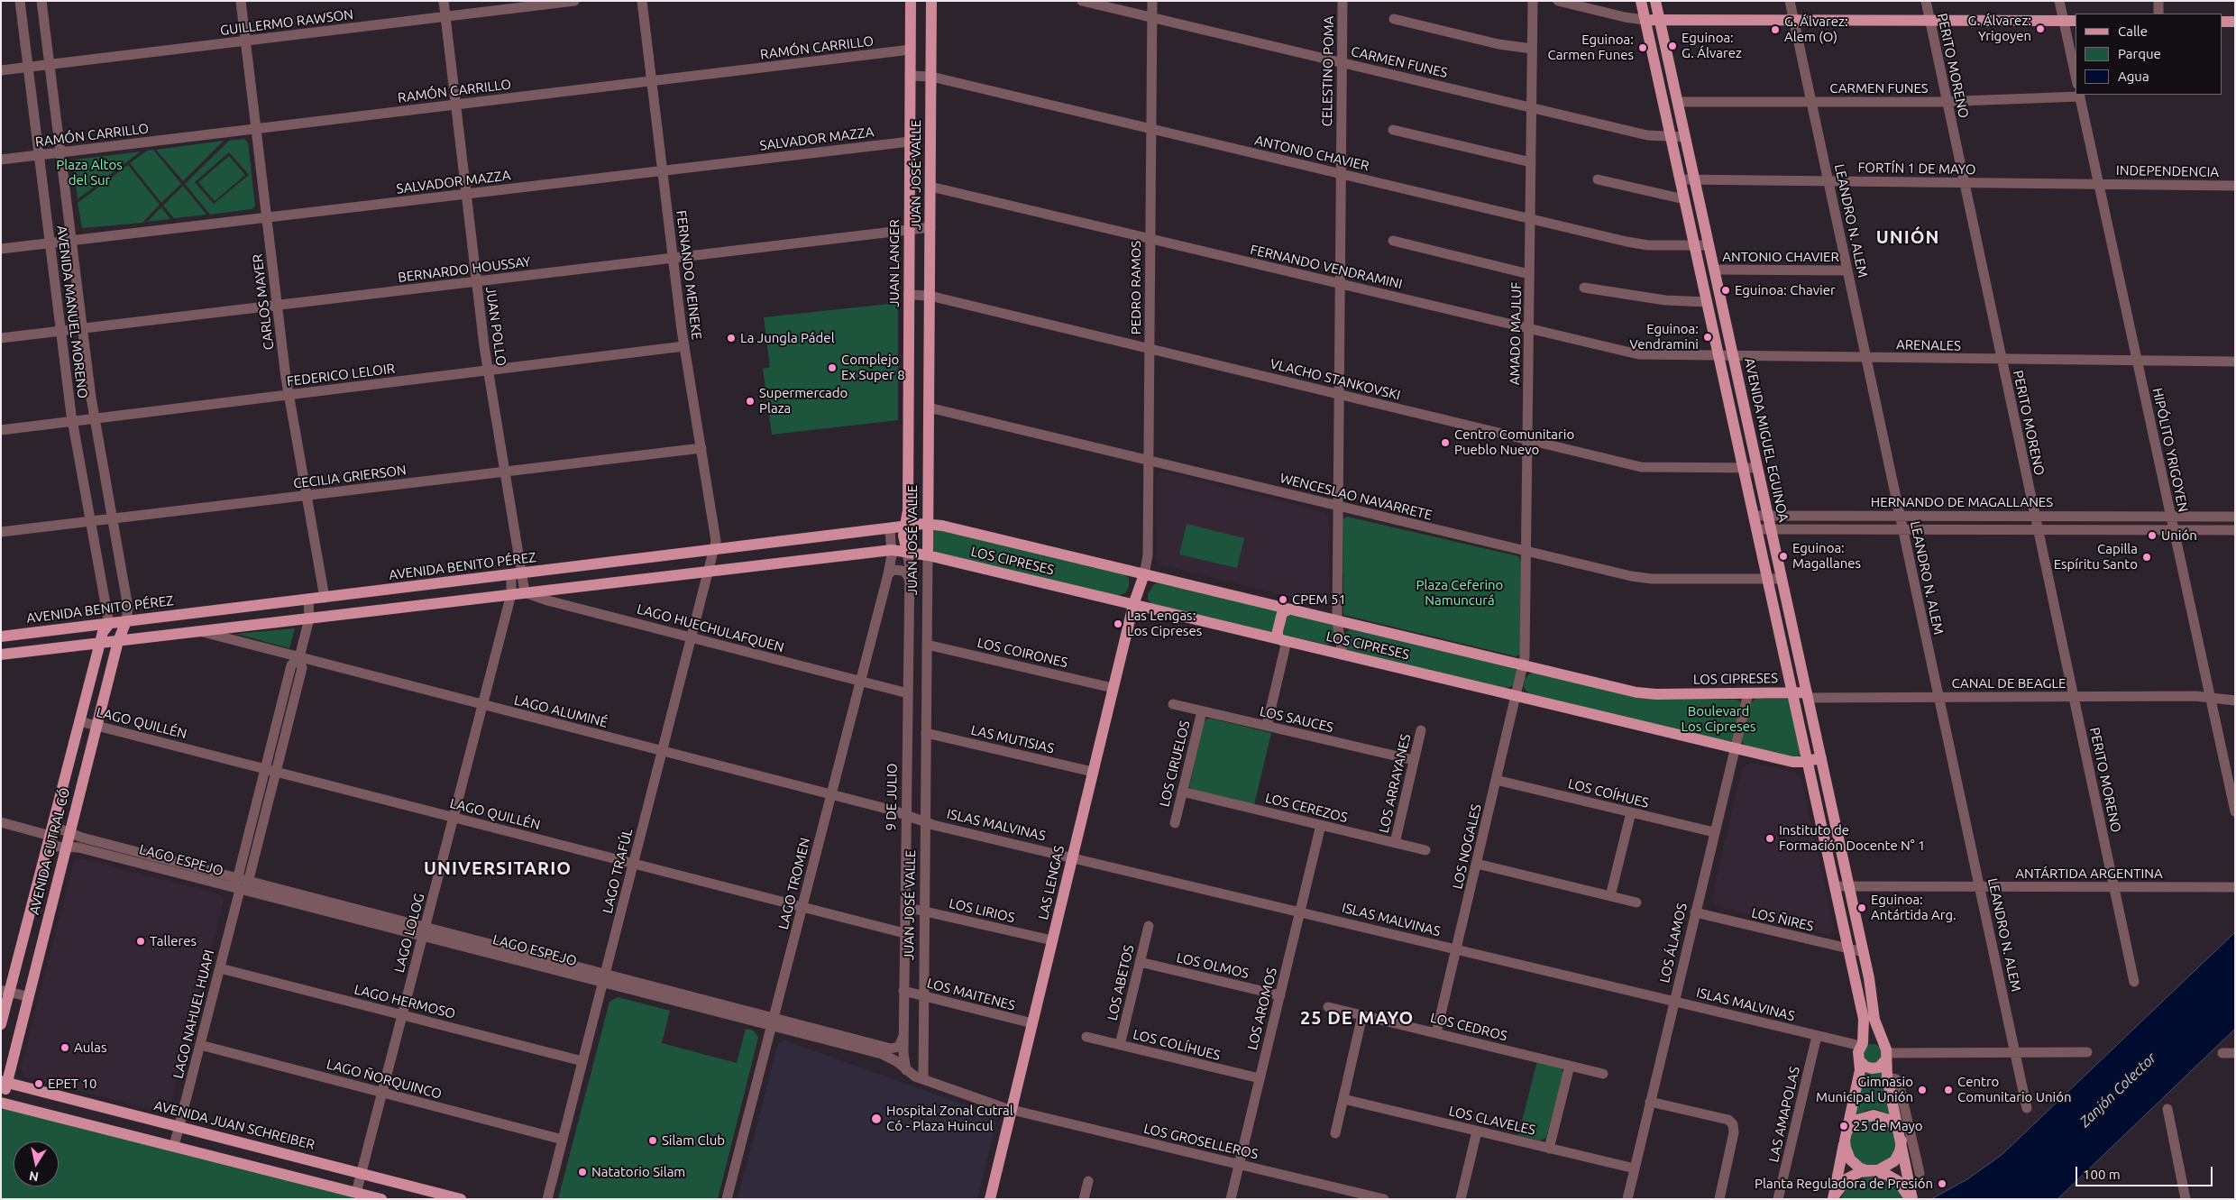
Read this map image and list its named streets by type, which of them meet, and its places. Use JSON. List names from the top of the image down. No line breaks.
{"streets":{"main road":["JUAN JOSÉ VALLE","JUAN LANGER","AVENIDA MIGUEL EGUINOA","LOS CIPRESES","AVENIDA BENITO PÉREZ","9 DE JULIO","AVENIDA CUTRAL CÓ","LAS LENGAS","AVENIDA JUAN SCHREIBER"],"street":["GUILLERMO RAWSON","RAMÓN CARRILLO","CARMEN FUNES","PERITO MORENO","CELESTINO POMA","SALVADOR MAZZA","ANTONIO CHAVIER","FORTÍN 1 DE MAYO","INDEPENDENCIA","LEANDRO N. ALEM","FERNANDO VENDRAMINI","BERNARDO HOUSSAY","FERNANDO MEINEKE","PEDRO RAMOS","CARLOS MAYER","AVENIDA MANUEL MORENO","JUAN POLLO","AMADO MAJLUF","ARENALES","FEDERICO LELOIR","VLACHO STANKOVSKI","HIPÓLITO YRIGOYEN","CECILIA GRIERSON","WENCESLAO NAVARRETE","HERNANDO DE MAGALLANES","LAGO HUECHULAFQUEN","LOS COIRONES","CANAL DE BEAGLE","LAGO ALUMINÉ","LOS SAUCES","LAGO QUILLÉN","LAS MUTISIAS","LOS CIRUELOS","LOS ARRAYANES","LOS COÍHUES","LOS CEREZOS","ISLAS MALVINAS","LOS NOGALES","LAGO ESPEJO","LAGO TRAFÚL","ANTÁRTIDA ARGENTINA","LAGO TROMEN","LOS LIRIOS","LOS ÑIRES","LAGO LOLOG","LOS ÁLAMOS","LOS OLMOS","LOS ABETOS","LOS MAITENES","LAGO HERMOSO","LOS AROMOS","LAGO NAHUEL HUAPI","LOS CEDROS","LOS COLÍHUES","LAGO ÑORQUINCO","LAS AMAPOLAS","LOS CLAVELES","LOS GROSELLEROS"]},"crossings":[["GUILLERMO RAWSON","CARLOS MAYER"],["GUILLERMO RAWSON","AVENIDA MANUEL MORENO"],["GUILLERMO RAWSON","JUAN POLLO"],["RAMÓN CARRILLO","JUAN LANGER"],["RAMÓN CARRILLO","FERNANDO MEINEKE"],["RAMÓN CARRILLO","CARLOS MAYER"],["RAMÓN CARRILLO","AVENIDA MANUEL MORENO"],["RAMÓN CARRILLO","JUAN POLLO"],["CARMEN FUNES","PERITO MORENO"],["CARMEN FUNES","CELESTINO POMA"],["CARMEN FUNES","LEANDRO N. ALEM"],["CARMEN FUNES","PEDRO RAMOS"],["CARMEN FUNES","AMADO MAJLUF"],["CARMEN FUNES","AVENIDA MIGUEL EGUINOA"],["CARMEN FUNES","HIPÓLITO YRIGOYEN"],["PERITO MORENO","FORTÍN 1 DE MAYO"],["PERITO MORENO","ARENALES"],["PERITO MORENO","HERNANDO DE MAGALLANES"],["PERITO MORENO","CANAL DE BEAGLE"],["PERITO MORENO","ANTÁRTIDA ARGENTINA"],["CELESTINO POMA","ANTONIO CHAVIER"],["CELESTINO POMA","FERNANDO VENDRAMINI"],["CELESTINO POMA","VLACHO STANKOVSKI"],["CELESTINO POMA","WENCESLAO NAVARRETE"],["CELESTINO POMA","LOS CIPRESES"],["SALVADOR MAZZA","JUAN LANGER"],["SALVADOR MAZZA","FERNANDO MEINEKE"],["SALVADOR MAZZA","CARLOS MAYER"],["SALVADOR MAZZA","AVENIDA MANUEL MORENO"],["SALVADOR MAZZA","JUAN POLLO"],["ANTONIO CHAVIER","JUAN JOSÉ VALLE"],["ANTONIO CHAVIER","LEANDRO N. ALEM"],["ANTONIO CHAVIER","JUAN LANGER"],["ANTONIO CHAVIER","PEDRO RAMOS"],["ANTONIO CHAVIER","AMADO MAJLUF"],["ANTONIO CHAVIER","AVENIDA MIGUEL EGUINOA"],["FORTÍN 1 DE MAYO","INDEPENDENCIA"],["FORTÍN 1 DE MAYO","LEANDRO N. ALEM"],["FORTÍN 1 DE MAYO","AVENIDA MIGUEL EGUINOA"],["FORTÍN 1 DE MAYO","HIPÓLITO YRIGOYEN"],["INDEPENDENCIA","HIPÓLITO YRIGOYEN"],["JUAN JOSÉ VALLE","FERNANDO VENDRAMINI"],["JUAN JOSÉ VALLE","BERNARDO HOUSSAY"],["JUAN JOSÉ VALLE","VLACHO STANKOVSKI"],["JUAN JOSÉ VALLE","WENCESLAO NAVARRETE"],["JUAN JOSÉ VALLE","LOS CIPRESES"],["JUAN JOSÉ VALLE","AVENIDA BENITO PÉREZ"],["JUAN JOSÉ VALLE","LOS COIRONES"],["JUAN JOSÉ VALLE","LAS MUTISIAS"],["JUAN JOSÉ VALLE","ISLAS MALVINAS"],["JUAN JOSÉ VALLE","LAGO ESPEJO"],["JUAN JOSÉ VALLE","LOS LIRIOS"],["JUAN JOSÉ VALLE","LOS MAITENES"],["LEANDRO N. ALEM","ARENALES"],["LEANDRO N. ALEM","HERNANDO DE MAGALLANES"],["LEANDRO N. ALEM","CANAL DE BEAGLE"],["LEANDRO N. ALEM","ANTÁRTIDA ARGENTINA"],["JUAN LANGER","BERNARDO HOUSSAY"],["JUAN LANGER","VLACHO STANKOVSKI"],["JUAN LANGER","AVENIDA BENITO PÉREZ"],["JUAN LANGER","9 DE JULIO"],["FERNANDO VENDRAMINI","PEDRO RAMOS"],["FERNANDO VENDRAMINI","AMADO MAJLUF"],["FERNANDO VENDRAMINI","ARENALES"],["FERNANDO VENDRAMINI","AVENIDA MIGUEL EGUINOA"],["BERNARDO HOUSSAY","FERNANDO MEINEKE"],["BERNARDO HOUSSAY","CARLOS MAYER"],["BERNARDO HOUSSAY","AVENIDA MANUEL MORENO"],["BERNARDO HOUSSAY","JUAN POLLO"],["FERNANDO MEINEKE","FEDERICO LELOIR"],["FERNANDO MEINEKE","CECILIA GRIERSON"],["FERNANDO MEINEKE","AVENIDA BENITO PÉREZ"],["FERNANDO MEINEKE","LAGO TRAFÚL"],["PEDRO RAMOS","VLACHO STANKOVSKI"],["PEDRO RAMOS","WENCESLAO NAVARRETE"],["PEDRO RAMOS","LOS CIPRESES"],["PEDRO RAMOS","LAS LENGAS"],["CARLOS MAYER","FEDERICO LELOIR"],["CARLOS MAYER","CECILIA GRIERSON"],["CARLOS MAYER","AVENIDA BENITO PÉREZ"],["AVENIDA MANUEL MORENO","FEDERICO LELOIR"],["AVENIDA MANUEL MORENO","CECILIA GRIERSON"],["AVENIDA MANUEL MORENO","AVENIDA BENITO PÉREZ"],["AVENIDA MANUEL MORENO","AVENIDA CUTRAL CÓ"],["JUAN POLLO","FEDERICO LELOIR"],["JUAN POLLO","CECILIA GRIERSON"],["JUAN POLLO","AVENIDA BENITO PÉREZ"],["JUAN POLLO","LAGO LOLOG"],["AMADO MAJLUF","VLACHO STANKOVSKI"],["AMADO MAJLUF","WENCESLAO NAVARRETE"],["AMADO MAJLUF","LOS CIPRESES"],["AMADO MAJLUF","LOS NOGALES"],["ARENALES","AVENIDA MIGUEL EGUINOA"],["ARENALES","HIPÓLITO YRIGOYEN"],["VLACHO STANKOVSKI","AVENIDA MIGUEL EGUINOA"],["AVENIDA MIGUEL EGUINOA","WENCESLAO NAVARRETE"],["AVENIDA MIGUEL EGUINOA","HERNANDO DE MAGALLANES"],["AVENIDA MIGUEL EGUINOA","LOS CIPRESES"],["AVENIDA MIGUEL EGUINOA","CANAL DE BEAGLE"],["AVENIDA MIGUEL EGUINOA","ISLAS MALVINAS"],["AVENIDA MIGUEL EGUINOA","ANTÁRTIDA ARGENTINA"],["AVENIDA MIGUEL EGUINOA","LOS ÑIRES"],["HIPÓLITO YRIGOYEN","HERNANDO DE MAGALLANES"],["HIPÓLITO YRIGOYEN","CANAL DE BEAGLE"],["LOS CIPRESES","AVENIDA BENITO PÉREZ"],["LOS CIPRESES","CANAL DE BEAGLE"],["LOS CIPRESES","9 DE JULIO"],["LOS CIPRESES","LOS NOGALES"],["LOS CIPRESES","LAS LENGAS"],["LOS CIPRESES","LOS ÁLAMOS"],["AVENIDA BENITO PÉREZ","9 DE JULIO"],["AVENIDA BENITO PÉREZ","AVENIDA CUTRAL CÓ"],["AVENIDA BENITO PÉREZ","LAGO TRAFÚL"],["AVENIDA BENITO PÉREZ","LAGO TROMEN"],["AVENIDA BENITO PÉREZ","LAGO LOLOG"],["AVENIDA BENITO PÉREZ","LAGO NAHUEL HUAPI"],["LAGO HUECHULAFQUEN","9 DE JULIO"],["LAGO HUECHULAFQUEN","LAGO TRAFÚL"],["LAGO HUECHULAFQUEN","LAGO TROMEN"],["LOS COIRONES","LAS LENGAS"],["LAGO ALUMINÉ","9 DE JULIO"],["LAGO ALUMINÉ","ISLAS MALVINAS"],["LAGO ALUMINÉ","LAGO TRAFÚL"],["LAGO ALUMINÉ","LAGO TROMEN"],["LAGO ALUMINÉ","LAGO LOLOG"],["LAGO ALUMINÉ","LAGO NAHUEL HUAPI"],["LOS SAUCES","LOS CIRUELOS"],["LOS SAUCES","LOS ARRAYANES"],["LAGO QUILLÉN","9 DE JULIO"],["LAGO QUILLÉN","AVENIDA CUTRAL CÓ"],["LAGO QUILLÉN","LAGO TRAFÚL"],["LAGO QUILLÉN","LAGO TROMEN"],["LAGO QUILLÉN","LAGO LOLOG"],["LAGO QUILLÉN","LAGO NAHUEL HUAPI"],["LAS MUTISIAS","LAS LENGAS"],["LOS CIRUELOS","LOS CEREZOS"],["LOS ARRAYANES","LOS CEREZOS"],["LOS COÍHUES","LOS NOGALES"],["LOS COÍHUES","LOS ÁLAMOS"],["9 DE JULIO","ISLAS MALVINAS"],["9 DE JULIO","LAGO ESPEJO"],["9 DE JULIO","LOS LIRIOS"],["9 DE JULIO","LOS MAITENES"],["LOS CEREZOS","LOS AROMOS"],["ISLAS MALVINAS","LOS NOGALES"],["ISLAS MALVINAS","LAS LENGAS"],["ISLAS MALVINAS","LOS ÁLAMOS"],["ISLAS MALVINAS","LOS AROMOS"],["ISLAS MALVINAS","LAS AMAPOLAS"],["LOS NOGALES","LOS CEDROS"],["AVENIDA CUTRAL CÓ","LAGO ESPEJO"],["AVENIDA CUTRAL CÓ","AVENIDA JUAN SCHREIBER"],["LAGO ESPEJO","LAGO TRAFÚL"],["LAGO ESPEJO","LAS LENGAS"],["LAGO ESPEJO","LAGO TROMEN"],["LAGO ESPEJO","LAGO LOLOG"],["LAGO ESPEJO","LAGO NAHUEL HUAPI"],["LAGO ESPEJO","LOS GROSELLEROS"],["LAGO TRAFÚL","LAGO HERMOSO"],["LAGO TRAFÚL","LAGO ÑORQUINCO"],["LAS LENGAS","LOS LIRIOS"],["LAS LENGAS","LOS MAITENES"],["LAS LENGAS","LOS GROSELLEROS"],["LOS ÑIRES","LOS ÁLAMOS"],["LAGO LOLOG","LAGO HERMOSO"],["LAGO LOLOG","LAGO ÑORQUINCO"],["LAGO LOLOG","AVENIDA JUAN SCHREIBER"],["LOS ÁLAMOS","LOS CLAVELES"],["LOS OLMOS","LOS ABETOS"],["LOS OLMOS","LOS AROMOS"],["LOS ABETOS","LOS COLÍHUES"],["LAGO HERMOSO","LAGO NAHUEL HUAPI"],["LOS AROMOS","LOS COLÍHUES"],["LOS AROMOS","LOS GROSELLEROS"],["LAGO NAHUEL HUAPI","LAGO ÑORQUINCO"],["LAGO NAHUEL HUAPI","AVENIDA JUAN SCHREIBER"]],"districts":["UNIÓN","UNIVERSITARIO","25 DE MAYO"],"water":["Zanjón Colector"],"parks":["Plaza Altos del Sur","Plaza Ceferino Namuncurá","Boulevard Los Cipreses"],"places":["G. Álvarez: Yrigoyen","G. Álvarez: Alem (O)","Eguinoa: G. Álvarez","Eguinoa: Carmen Funes","Eguinoa: Chavier","Eguinoa: Vendramini","La Jungla Pádel","Complejo Ex Super 8","Supermercado Plaza","Centro Comunitario Pueblo Nuevo","Unión","Eguinoa: Magallanes","Capilla Espíritu Santo","CPEM 51","Las Lengas: Los Cipreses","Instituto de Formación Docente N° 1","Eguinoa: Antártida Arg.","Talleres","Aulas","EPET 10","Gimnasio Municipal Unión","Centro Comunitario Unión","Hospital Zonal Cutral Có - Plaza Huincul","25 de Mayo","Silam Club","Natatorio Silam","Planta Reguladora de Presión"],"legend":["Calle","Parque","Agua"],"scale_bar":"100 m","north":"bottom"}
